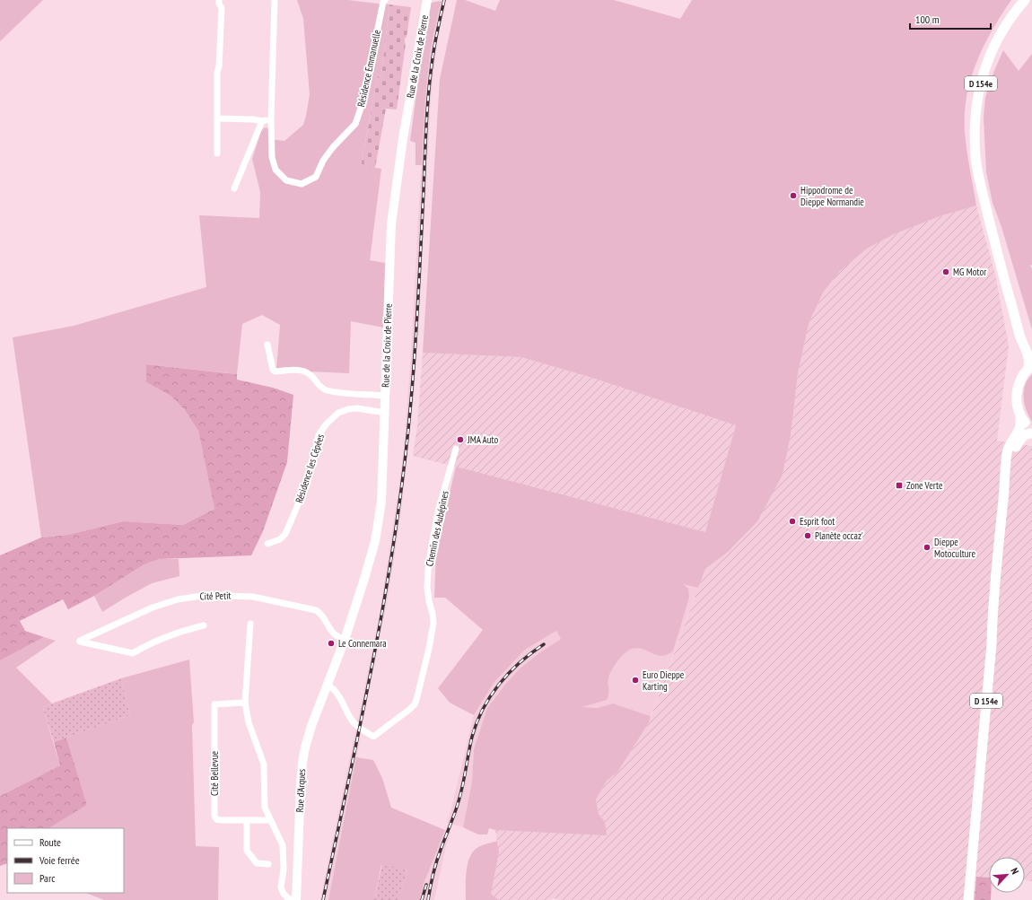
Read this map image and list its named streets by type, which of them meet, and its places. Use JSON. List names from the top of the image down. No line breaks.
{"streets":{"main road":["Rue de la Croix de Pierre","D 154e","Rue d'Arques"],"street":["Résidence Emmanuelle","Résidence les Cépées","Chemin des Aubépines","Cité Petit","Cité Bellevue"]},"crossings":[["Rue de la Croix de Pierre","Résidence les Cépées"],["Rue de la Croix de Pierre","Chemin des Aubépines"],["Rue de la Croix de Pierre","Cité Petit"],["Rue de la Croix de Pierre","Rue d'Arques"],["Chemin des Aubépines","Rue d'Arques"]],"places":{"other":["Hippodrome de Dieppe Normandie","MG Motor","JMA Auto","Esprit foot","Planète occaz'","Dieppe Motoculture","Le Connemara","Euro Dieppe Karting"],"transit":["Zone Verte"]},"legend":["Route","Voie ferrée","Parc"],"scale_bar":"100 m","north":"top right"}
